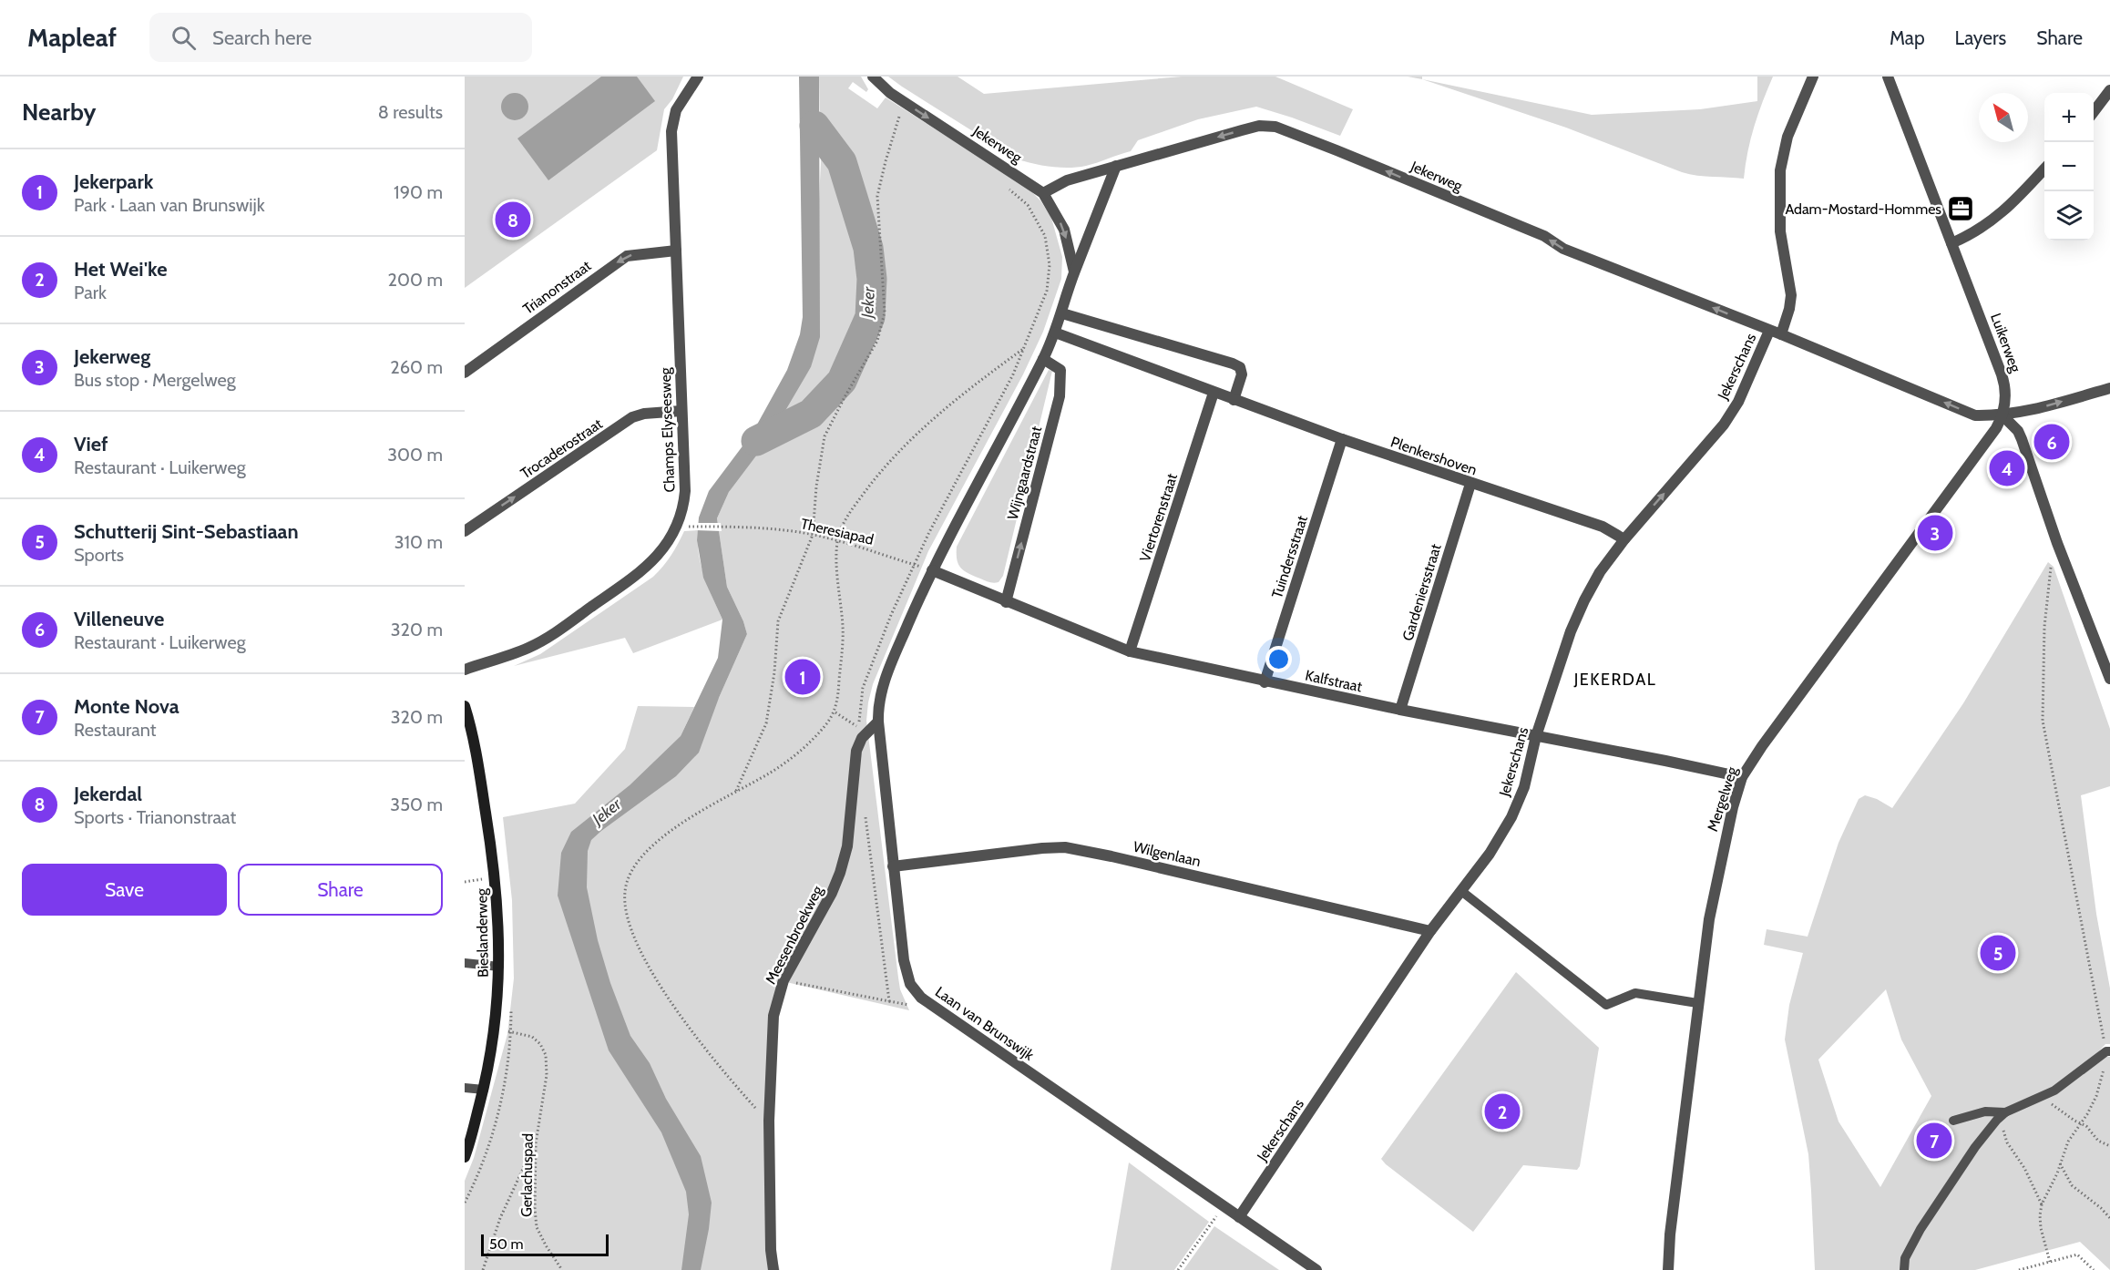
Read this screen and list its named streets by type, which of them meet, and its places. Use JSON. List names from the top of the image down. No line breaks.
{"streets":{"main road":["Bieslanderweg"],"street":["Jekerweg","Trianonstraat","Luikerweg","Jekerschans","Champs Elyseesweg","Trocaderostraat","Plenkershoven","Wijngaardstraat","Viertorenstraat","Tuindersstraat","Gardeniersstraat","Kalfstraat","Mergelweg","Wilgenlaan","Meesenbroekweg","Laan van Brunswijk"],"path":["Theresiapad","Gerlachuspad"]},"crossings":[["Jekerweg","Luikerweg"],["Jekerweg","Jekerschans"],["Jekerweg","Wijngaardstraat"],["Jekerweg","Mergelweg"],["Trianonstraat","Champs Elyseesweg"],["Luikerweg","Mergelweg"],["Jekerschans","Plenkershoven"],["Jekerschans","Kalfstraat"],["Jekerschans","Wilgenlaan"],["Jekerschans","Laan van Brunswijk"],["Champs Elyseesweg","Trocaderostraat"],["Plenkershoven","Wijngaardstraat"],["Plenkershoven","Viertorenstraat"],["Plenkershoven","Tuindersstraat"],["Plenkershoven","Gardeniersstraat"],["Wijngaardstraat","Theresiapad"],["Wijngaardstraat","Kalfstraat"],["Wijngaardstraat","Laan van Brunswijk"],["Viertorenstraat","Kalfstraat"],["Theresiapad","Kalfstraat"],["Theresiapad","Laan van Brunswijk"],["Tuindersstraat","Kalfstraat"],["Gardeniersstraat","Kalfstraat"],["Kalfstraat","Mergelweg"],["Kalfstraat","Laan van Brunswijk"],["Wilgenlaan","Laan van Brunswijk"],["Meesenbroekweg","Laan van Brunswijk"]],"one_way":["Trianonstraat","Trocaderostraat"],"districts":["JEKERDAL"],"water":["Jeker"],"places":{"office":["Adam-Mostard-Hommes"]},"scale_bar":"50 m","north":"top left","page":{"header":"Mapleaf","search":"Search here","nav":["Map","Layers","Share"],"heading":["Nearby","8 results"],"map_buttons":["+","−"],"list":[{"mark":"1","name":"Jekerpark","note":"Park · Laan van Brunswijk","value":"190 m"},{"mark":"2","name":"Het Wei'ke","note":"Park","value":"200 m"},{"mark":"3","name":"Jekerweg","note":"Bus stop · Mergelweg","value":"260 m"},{"mark":"4","name":"Vief","note":"Restaurant · Luikerweg","value":"300 m"},{"mark":"5","name":"Schutterij Sint-Sebastiaan","note":"Sports","value":"310 m"},{"mark":"6","name":"Villeneuve","note":"Restaurant · Luikerweg","value":"320 m"},{"mark":"7","name":"Monte Nova","note":"Restaurant","value":"320 m"},{"mark":"8","name":"Jekerdal","note":"Sports · Trianonstraat","value":"350 m"}],"pins":["8","6","4","3","1","5","2","7"],"buttons":["Save","Share"],"scale":"50 m"}}
